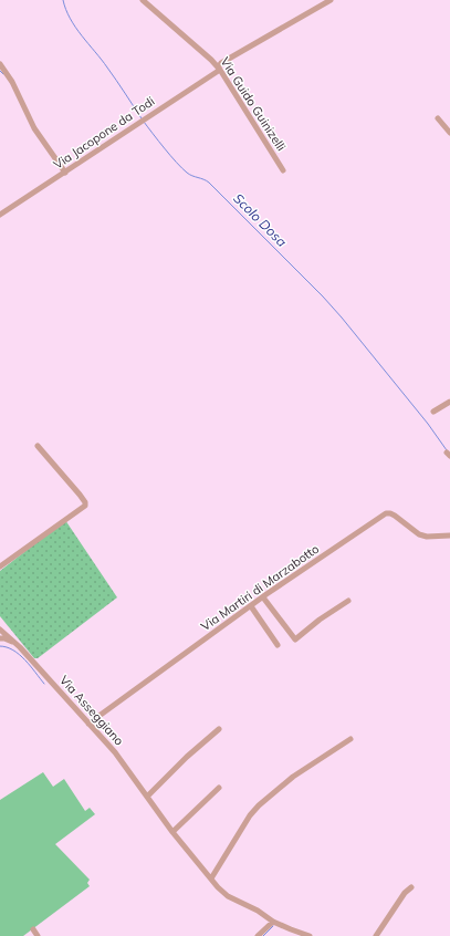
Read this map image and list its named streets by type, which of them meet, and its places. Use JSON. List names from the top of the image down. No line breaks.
{"streets":{"street":["Via Guido Guinizelli","Via Jacopone da Todi","Via Martiri di Marzabotto","Via Asseggiano"]},"crossings":[["Via Guido Guinizelli","Via Jacopone da Todi"],["Via Martiri di Marzabotto","Via Asseggiano"]],"water":["Scolo Dosa"]}
